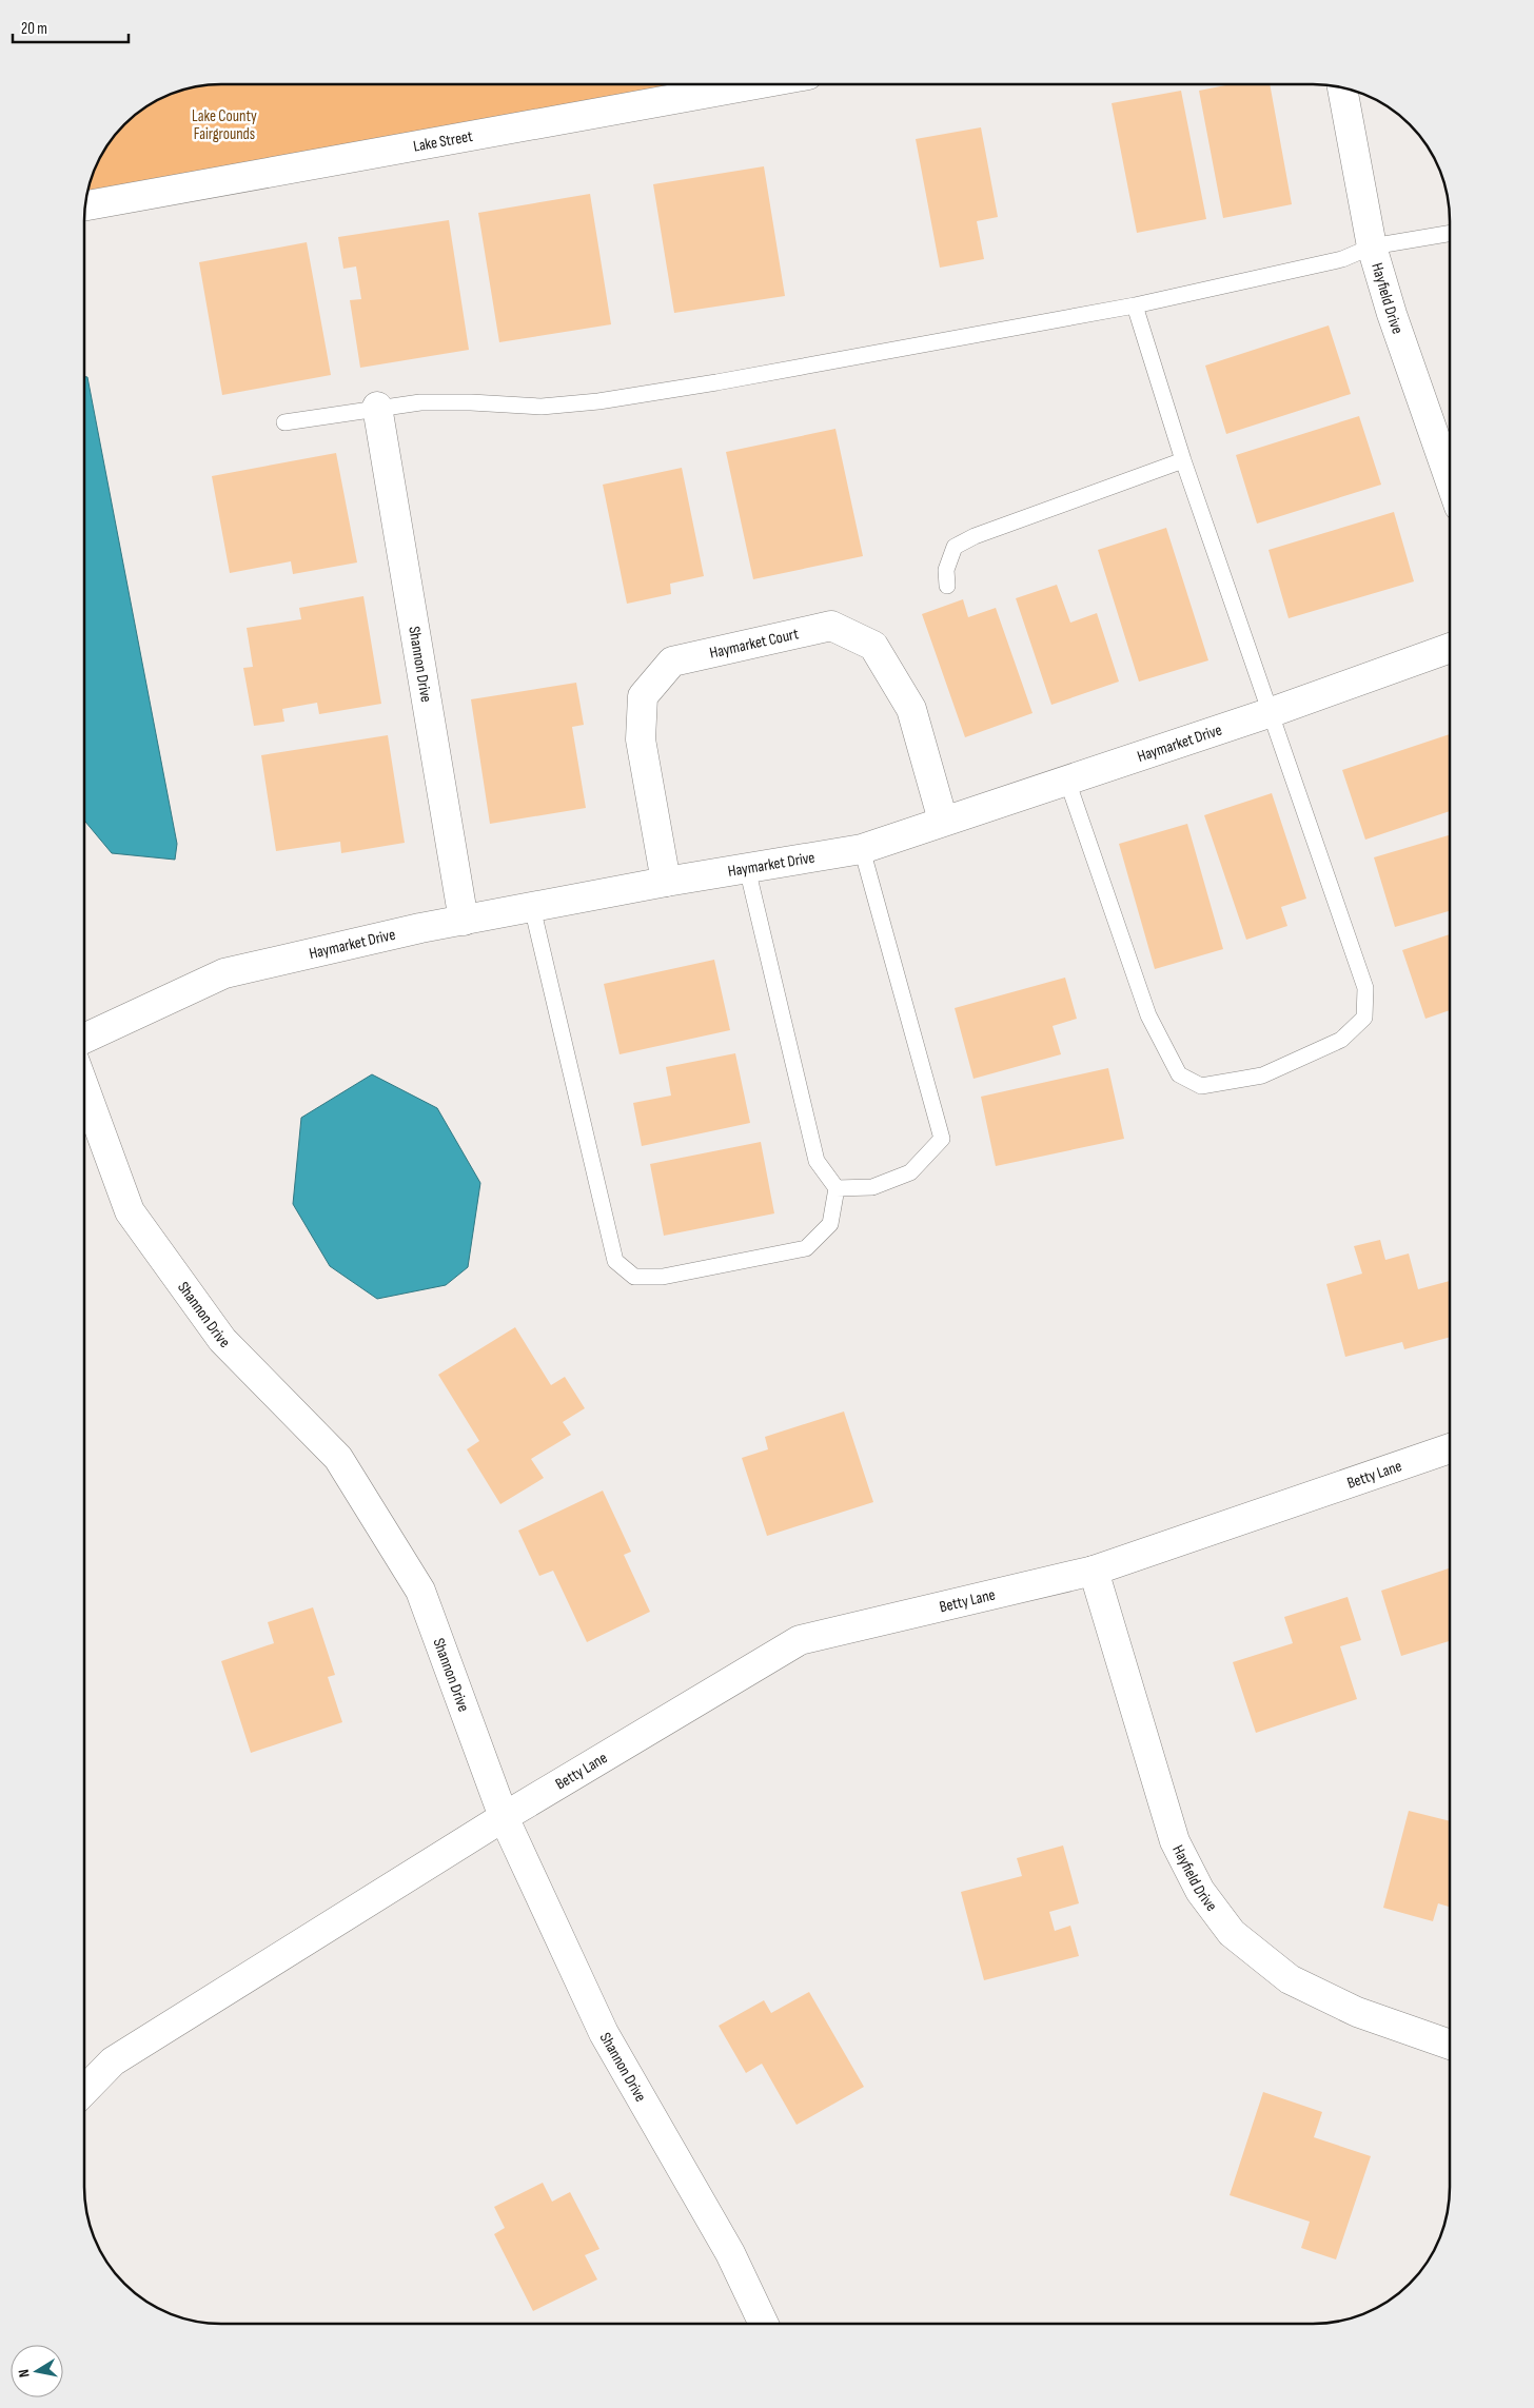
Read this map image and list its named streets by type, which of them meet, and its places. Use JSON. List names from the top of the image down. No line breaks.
{"streets":{"street":["Lake Street","Hayfield Drive","Haymarket Court","Shannon Drive","Haymarket Drive","Betty Lane"]},"crossings":[["Hayfield Drive","Betty Lane"],["Haymarket Court","Haymarket Drive"],["Shannon Drive","Haymarket Drive"],["Shannon Drive","Betty Lane"]],"parks":["Lake County Fairgrounds"],"scale_bar":"20 m","north":"left"}
